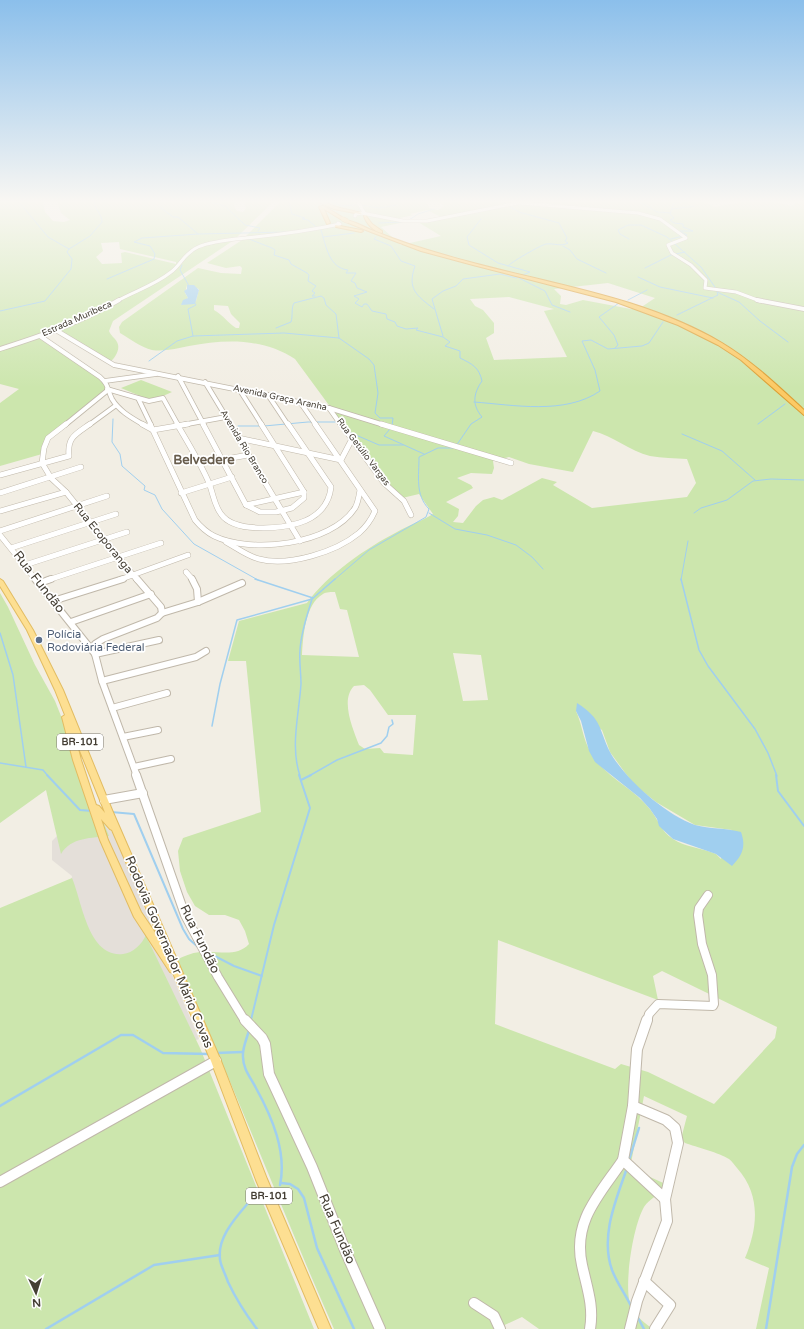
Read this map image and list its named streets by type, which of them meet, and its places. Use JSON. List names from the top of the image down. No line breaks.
{"streets":{"main road":["BR-101","Rodovia Governador Mário Covas"],"street":["Estrada Muribeca","Avenida Graça Aranha","Avenida Rio Branco","Rua Getúlio Vargas","Rua Ecoporanga","Rua Fundão"]},"crossings":[["Estrada Muribeca","Avenida Graça Aranha"],["Avenida Graça Aranha","Avenida Rio Branco"],["Avenida Graça Aranha","Rua Getúlio Vargas"]],"districts":["Belvedere"],"places":["Polícia Rodoviária Federal"],"north":"bottom"}
